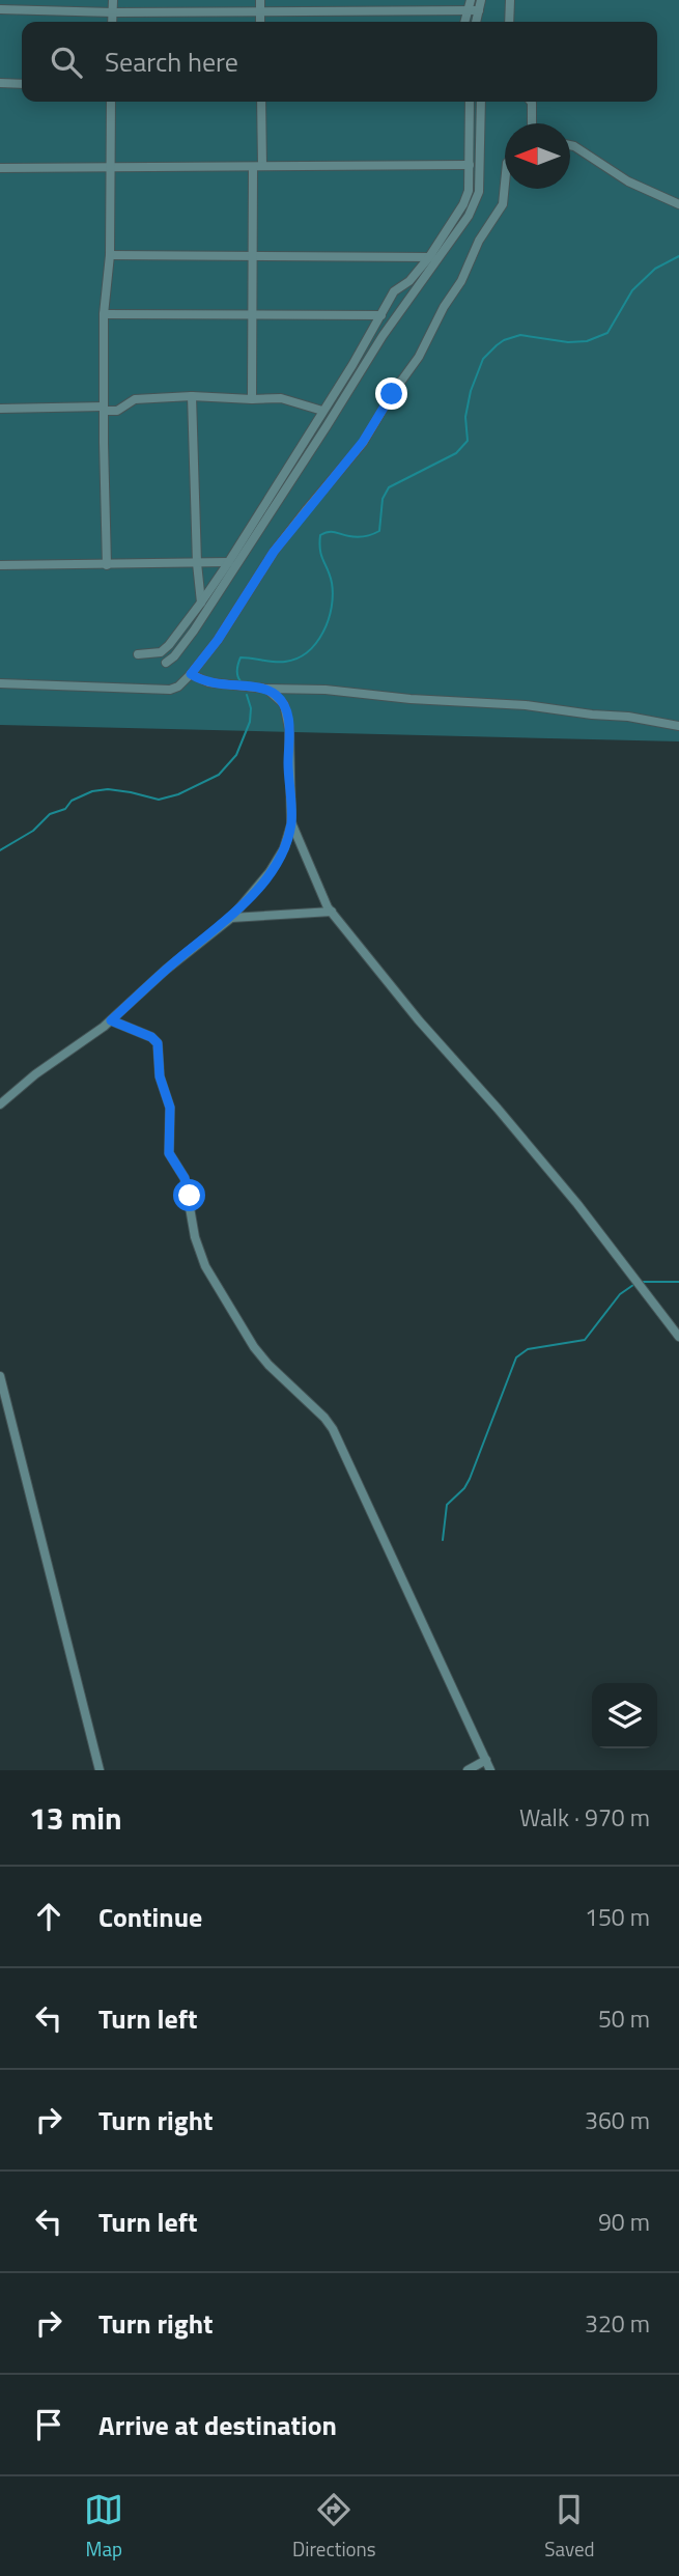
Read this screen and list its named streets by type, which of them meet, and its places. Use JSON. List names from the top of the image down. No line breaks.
{"north":"left","page":{"search":"Search here","heading":["13 min","Walk · 970 m"],"list":[["Continue","150 m"],["Turn left","50 m"],["Turn right","360 m"],["Turn left","90 m"],["Turn right","320 m"],"Arrive at destination"],"nav":["Map","Directions","Saved"]}}
